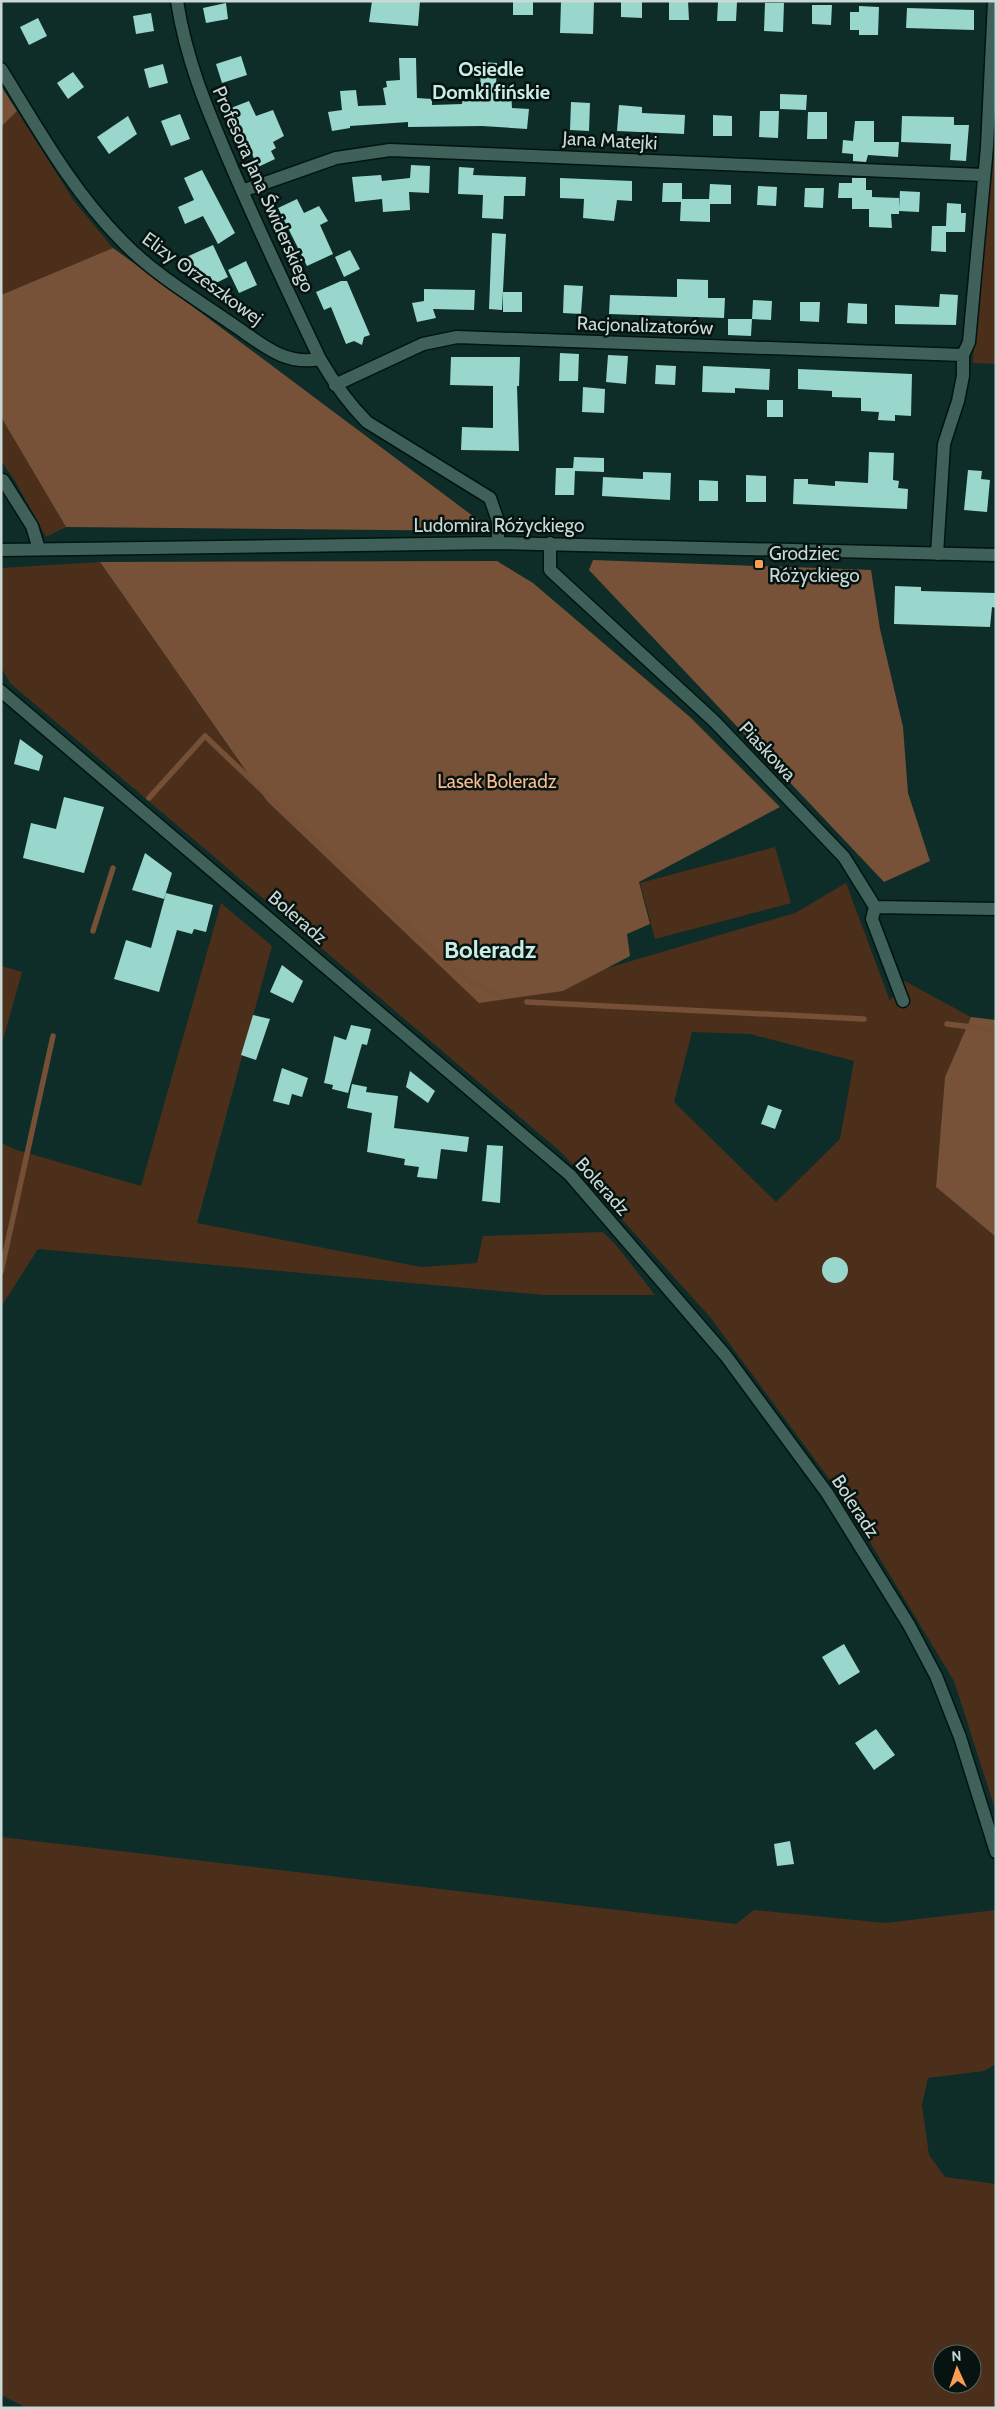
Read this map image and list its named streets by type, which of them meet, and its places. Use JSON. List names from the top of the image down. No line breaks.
{"streets":{"street":["Jana Matejki","Profesora Jana Świderskiego","Elizy Orzeszkowej","Racjonalizatorów","Ludomira Różyckiego","Piaskowa","Boleradz"]},"crossings":[["Jana Matejki","Profesora Jana Świderskiego"],["Profesora Jana Świderskiego","Elizy Orzeszkowej"],["Profesora Jana Świderskiego","Racjonalizatorów"],["Ludomira Różyckiego","Piaskowa"]],"districts":["Osiedle Domki fińskie","Boleradz"],"parks":["Lasek Boleradz"],"places":{"transit":["Grodziec Różyckiego"]},"north":"top"}
